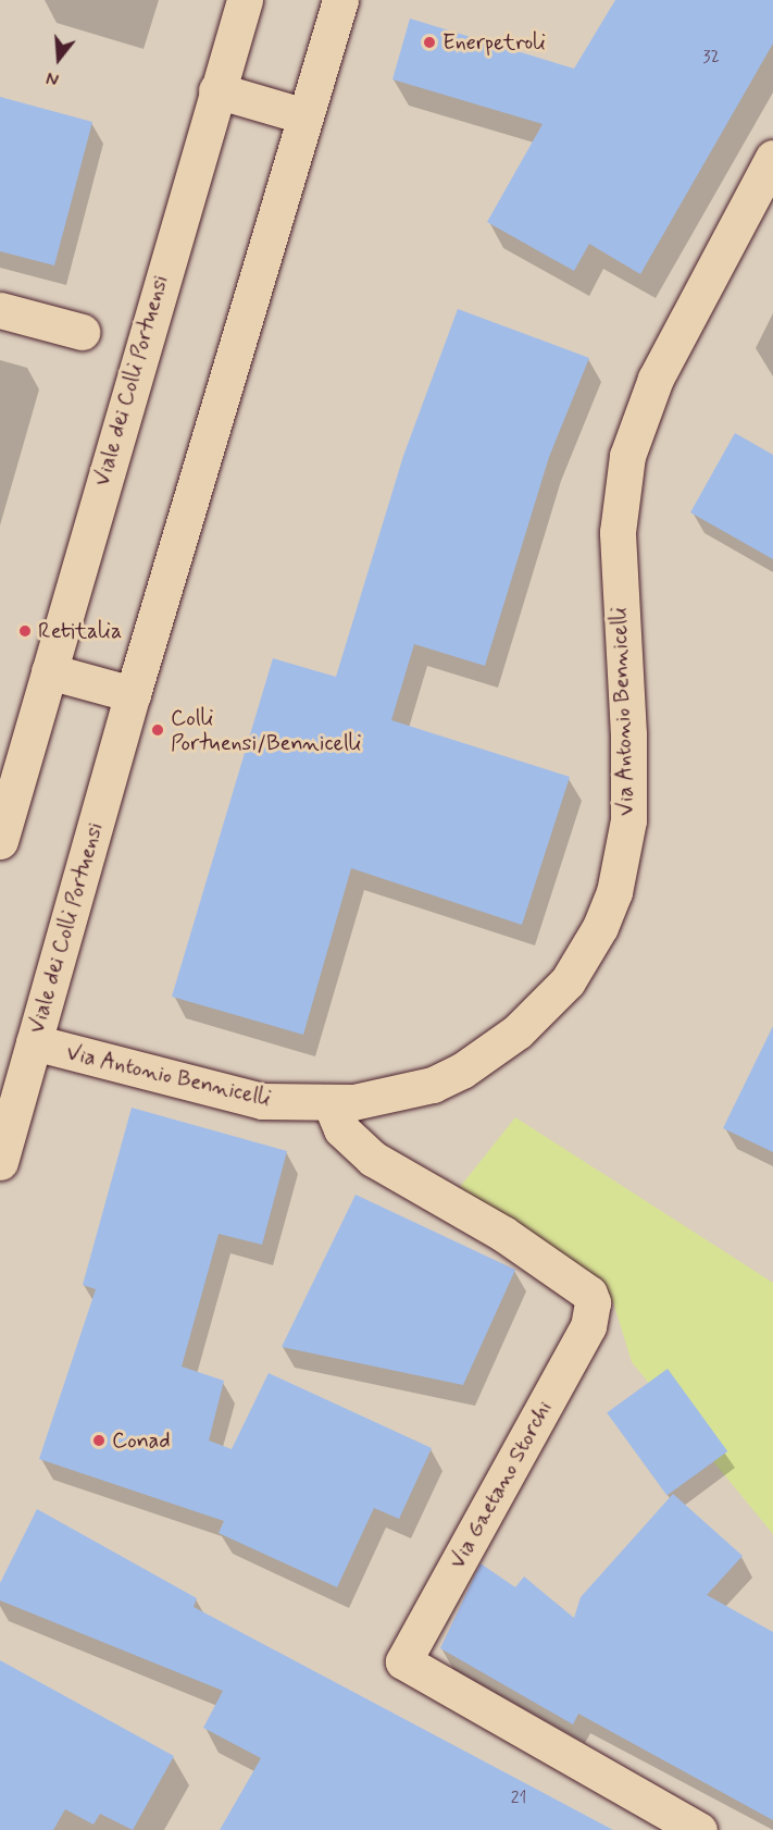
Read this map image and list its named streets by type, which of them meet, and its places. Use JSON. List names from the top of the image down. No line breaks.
{"streets":{"street":["Viale dei Colli Portuensi","Via Antonio Bennicelli","Via Gaetano Storchi"]},"crossings":[["Viale dei Colli Portuensi","Via Antonio Bennicelli"],["Via Antonio Bennicelli","Via Gaetano Storchi"]],"places":["Enerpetroli","Retitalia","Colli Portuensi/Bennicelli","Conad"],"house_numbers":["32","21"],"north":"bottom"}
